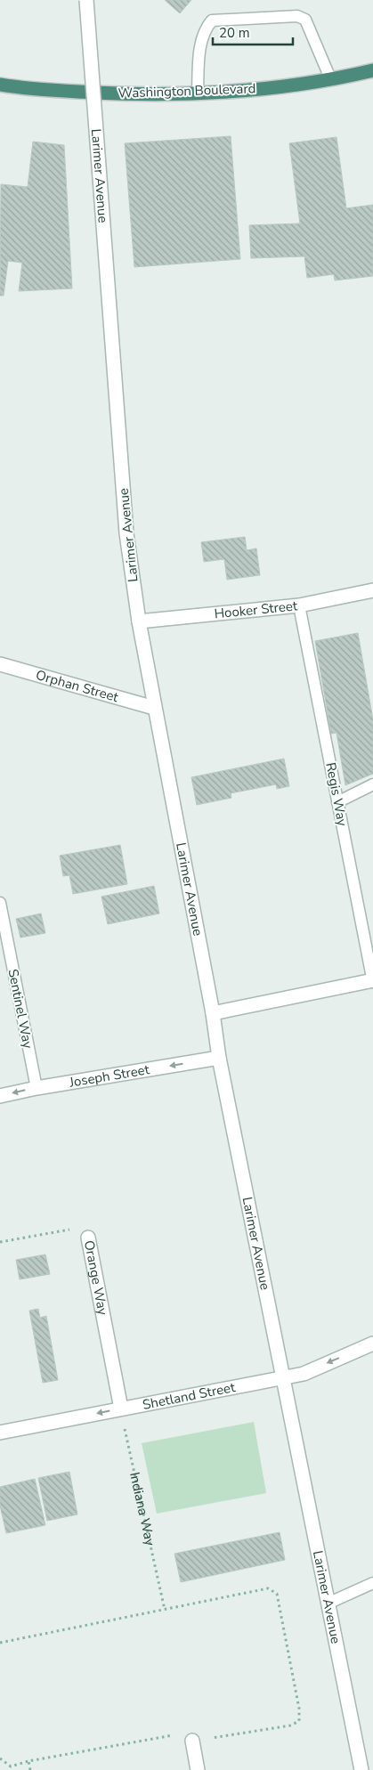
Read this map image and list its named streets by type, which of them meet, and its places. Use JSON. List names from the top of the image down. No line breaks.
{"streets":{"highway":["Washington Boulevard"],"street":["Larimer Avenue","Hooker Street","Orphan Street","Joseph Street","Orange Way","Shetland Street"],"lane":["Regis Way","Sentinel Way"],"path":["Indiana Way"]},"crossings":[["Larimer Avenue","Hooker Street"],["Larimer Avenue","Orphan Street"],["Larimer Avenue","Joseph Street"],["Larimer Avenue","Shetland Street"],["Hooker Street","Regis Way"],["Sentinel Way","Joseph Street"],["Orange Way","Shetland Street"],["Orange Way","Indiana Way"],["Shetland Street","Indiana Way"]],"one_way":["Joseph Street","Shetland Street"],"scale_bar":"20 m"}
